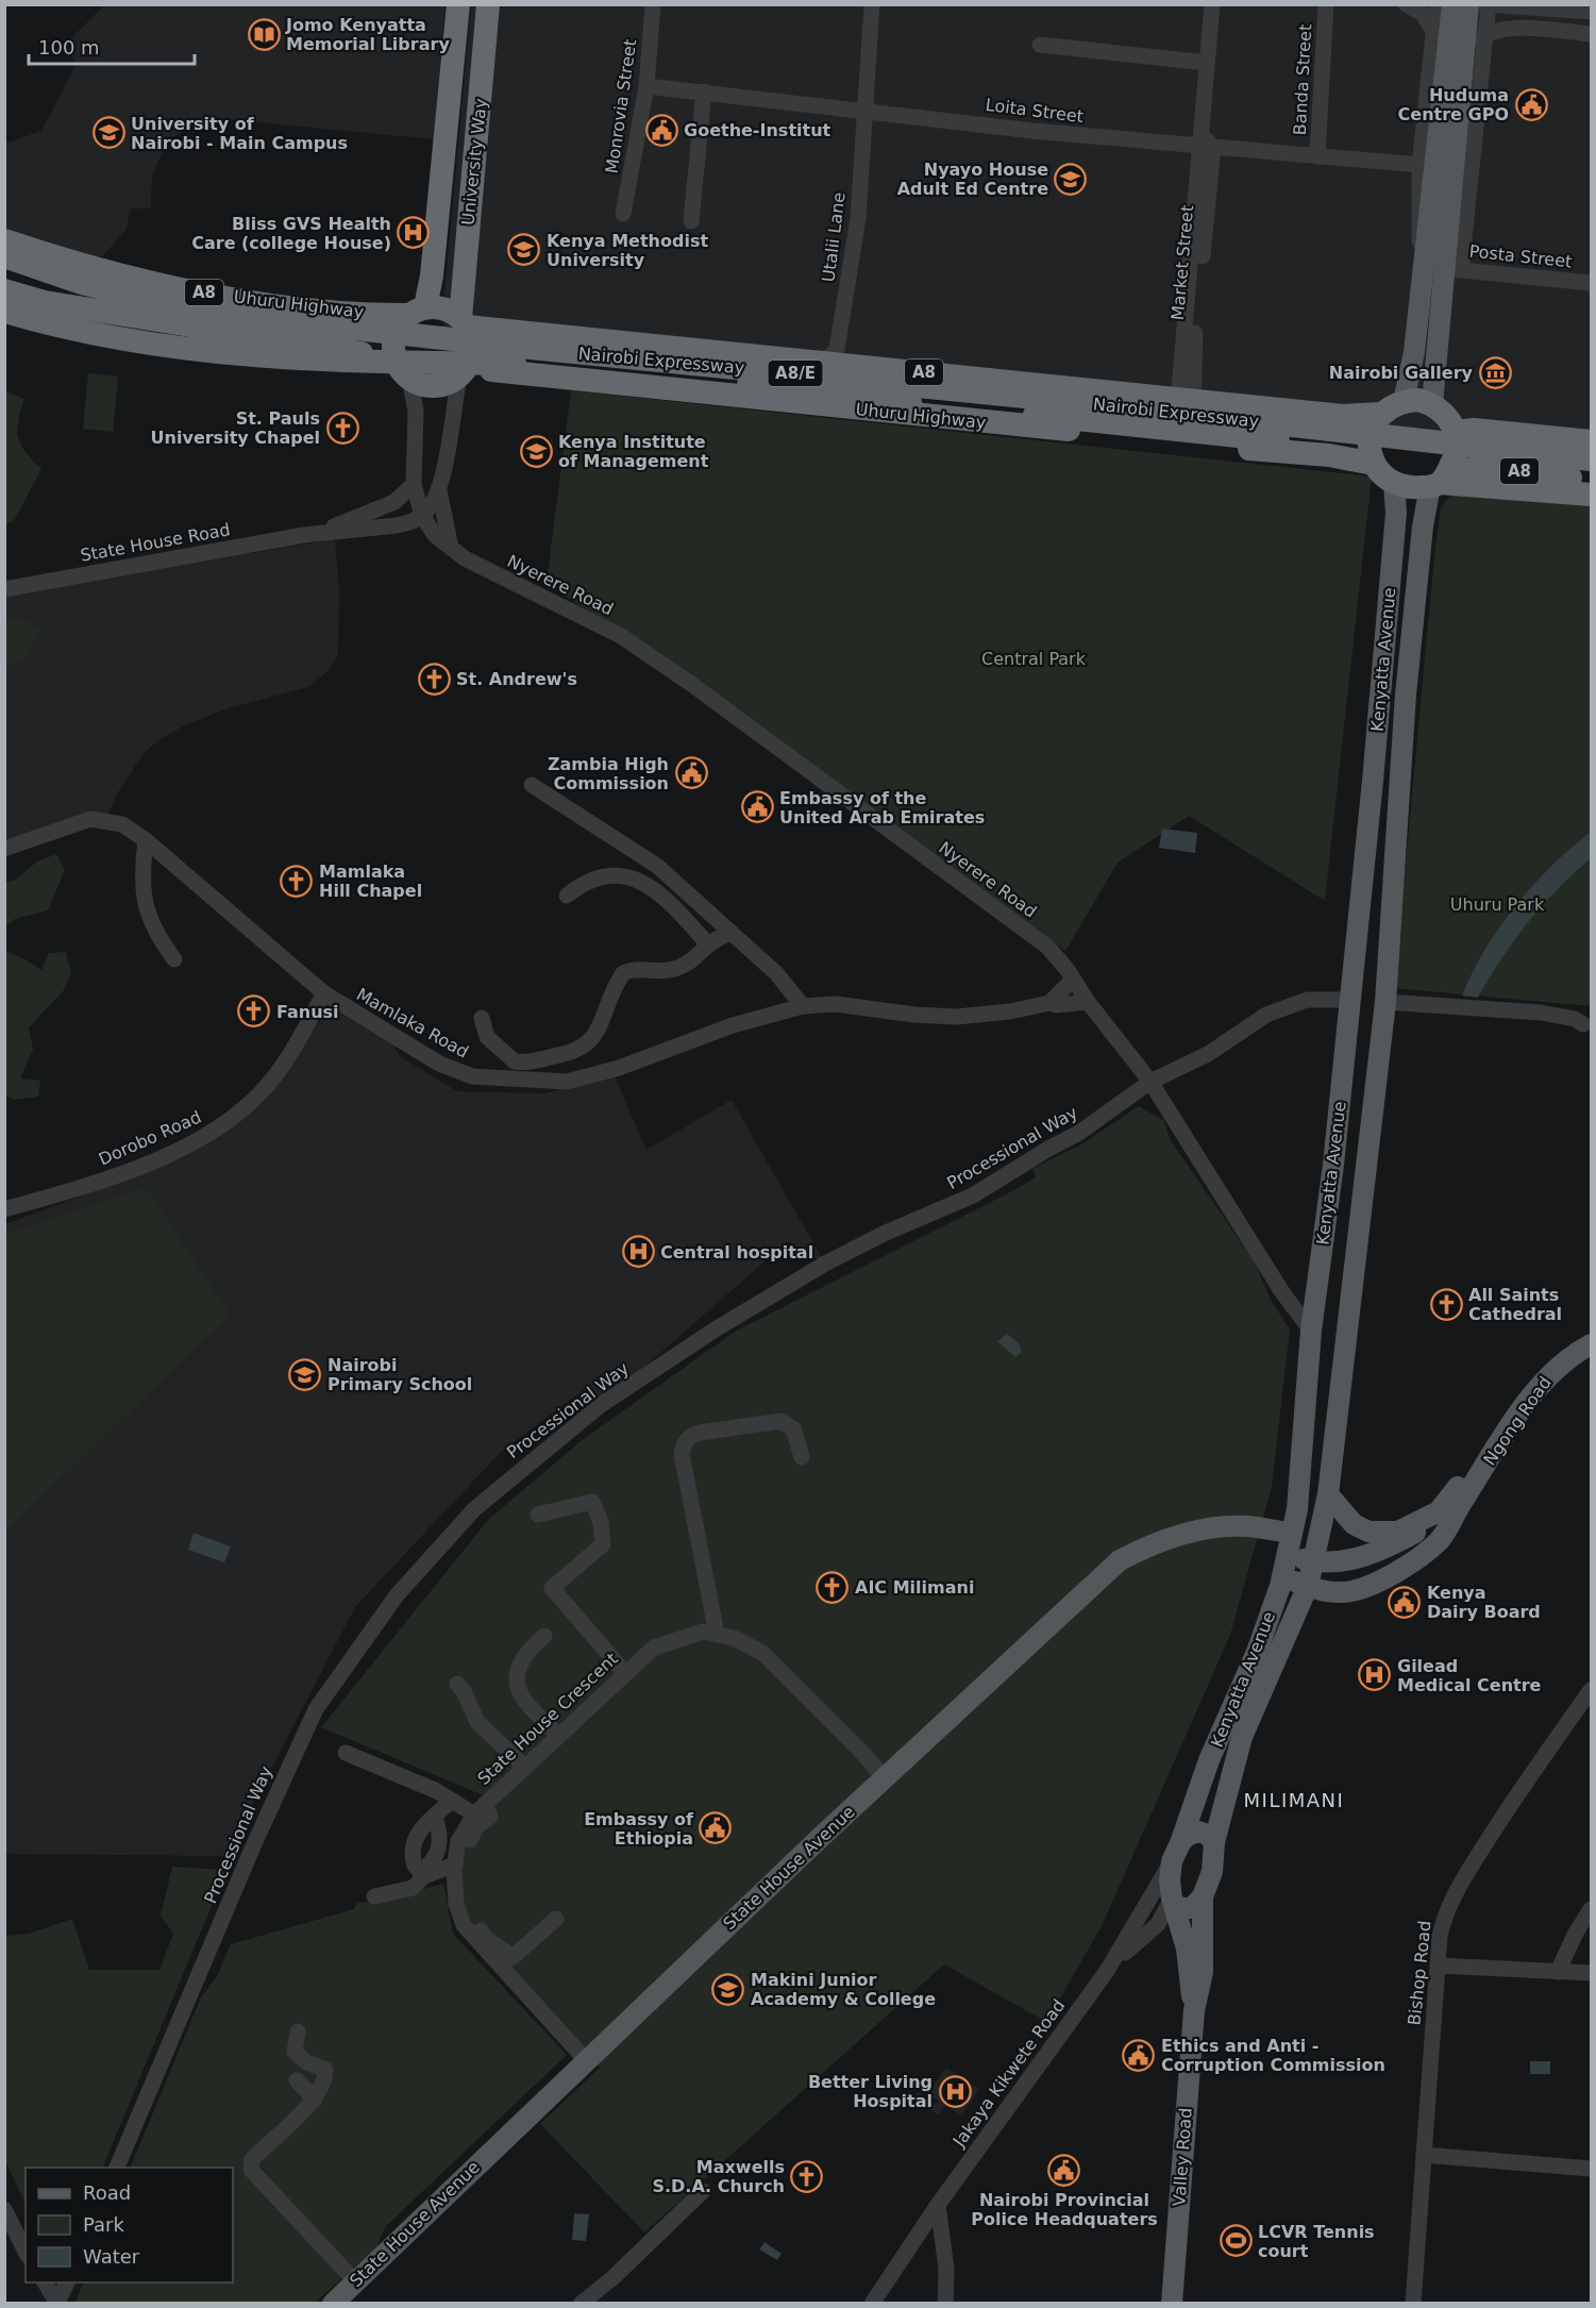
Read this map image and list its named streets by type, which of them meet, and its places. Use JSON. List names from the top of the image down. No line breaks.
{"streets":{"highway":["University Way","A8","Uhuru Highway","Nairobi Expressway","A8/E"],"main road":["Kenyatta Avenue","Ngong Road","State House Avenue","Valley Road"],"street":["Banda Street","Monrovia Street","Loita Street","Utalii Lane","Posta Street","Market Street","State House Road","Nyerere Road","Mamlaka Road","Dorobo Road","Processional Way","State House Crescent","Bishop Road","Jakaya Kikwete Road"]},"crossings":[["Banda Street","Loita Street"],["Monrovia Street","Loita Street"],["Loita Street","Utalii Lane"],["Loita Street","Market Street"],["University Way","A8"],["University Way","Uhuru Highway"],["Utalii Lane","A8"],["Market Street","A8"],["A8","Uhuru Highway"],["A8","Kenyatta Avenue"],["Uhuru Highway","Kenyatta Avenue"],["State House Road","Nyerere Road"],["Nyerere Road","Kenyatta Avenue"],["Nyerere Road","Mamlaka Road"],["Nyerere Road","Processional Way"],["Kenyatta Avenue","Processional Way"],["Kenyatta Avenue","Ngong Road"],["Kenyatta Avenue","State House Avenue"],["Kenyatta Avenue","Jakaya Kikwete Road"],["Kenyatta Avenue","Valley Road"],["Mamlaka Road","Dorobo Road"],["State House Crescent","State House Avenue"]],"districts":["MILIMANI"],"parks":["Central Park","Uhuru Park"],"places":{"library":["Jomo Kenyatta Memorial Library"],"public building":["Huduma Centre GPO","Goethe-Institut","Zambia High Commission","Embassy of the United Arab Emirates","Kenya Dairy Board","Embassy of Ethiopia","Ethics and Anti - Corruption Commission","Nairobi Provincial Police Headquaters"],"school or university":["University of Nairobi - Main Campus","Nyayo House Adult Ed Centre","Kenya Methodist University","Kenya Institute of Management","Nairobi Primary School","Makini Junior Academy & College"],"hospital":["Bliss GVS Health Care (college House)","Central hospital","Gilead Medical Centre","Better Living Hospital"],"museum":["Nairobi Gallery"],"church":["St. Pauls University Chapel","St. Andrew's","Mamlaka Hill Chapel","Fanusi","All Saints Cathedral","AIC Milimani","Maxwells S.D.A. Church"],"sports":["LCVR Tennis court"]},"legend":["Road","Park","Water"],"scale_bar":"100 m"}
